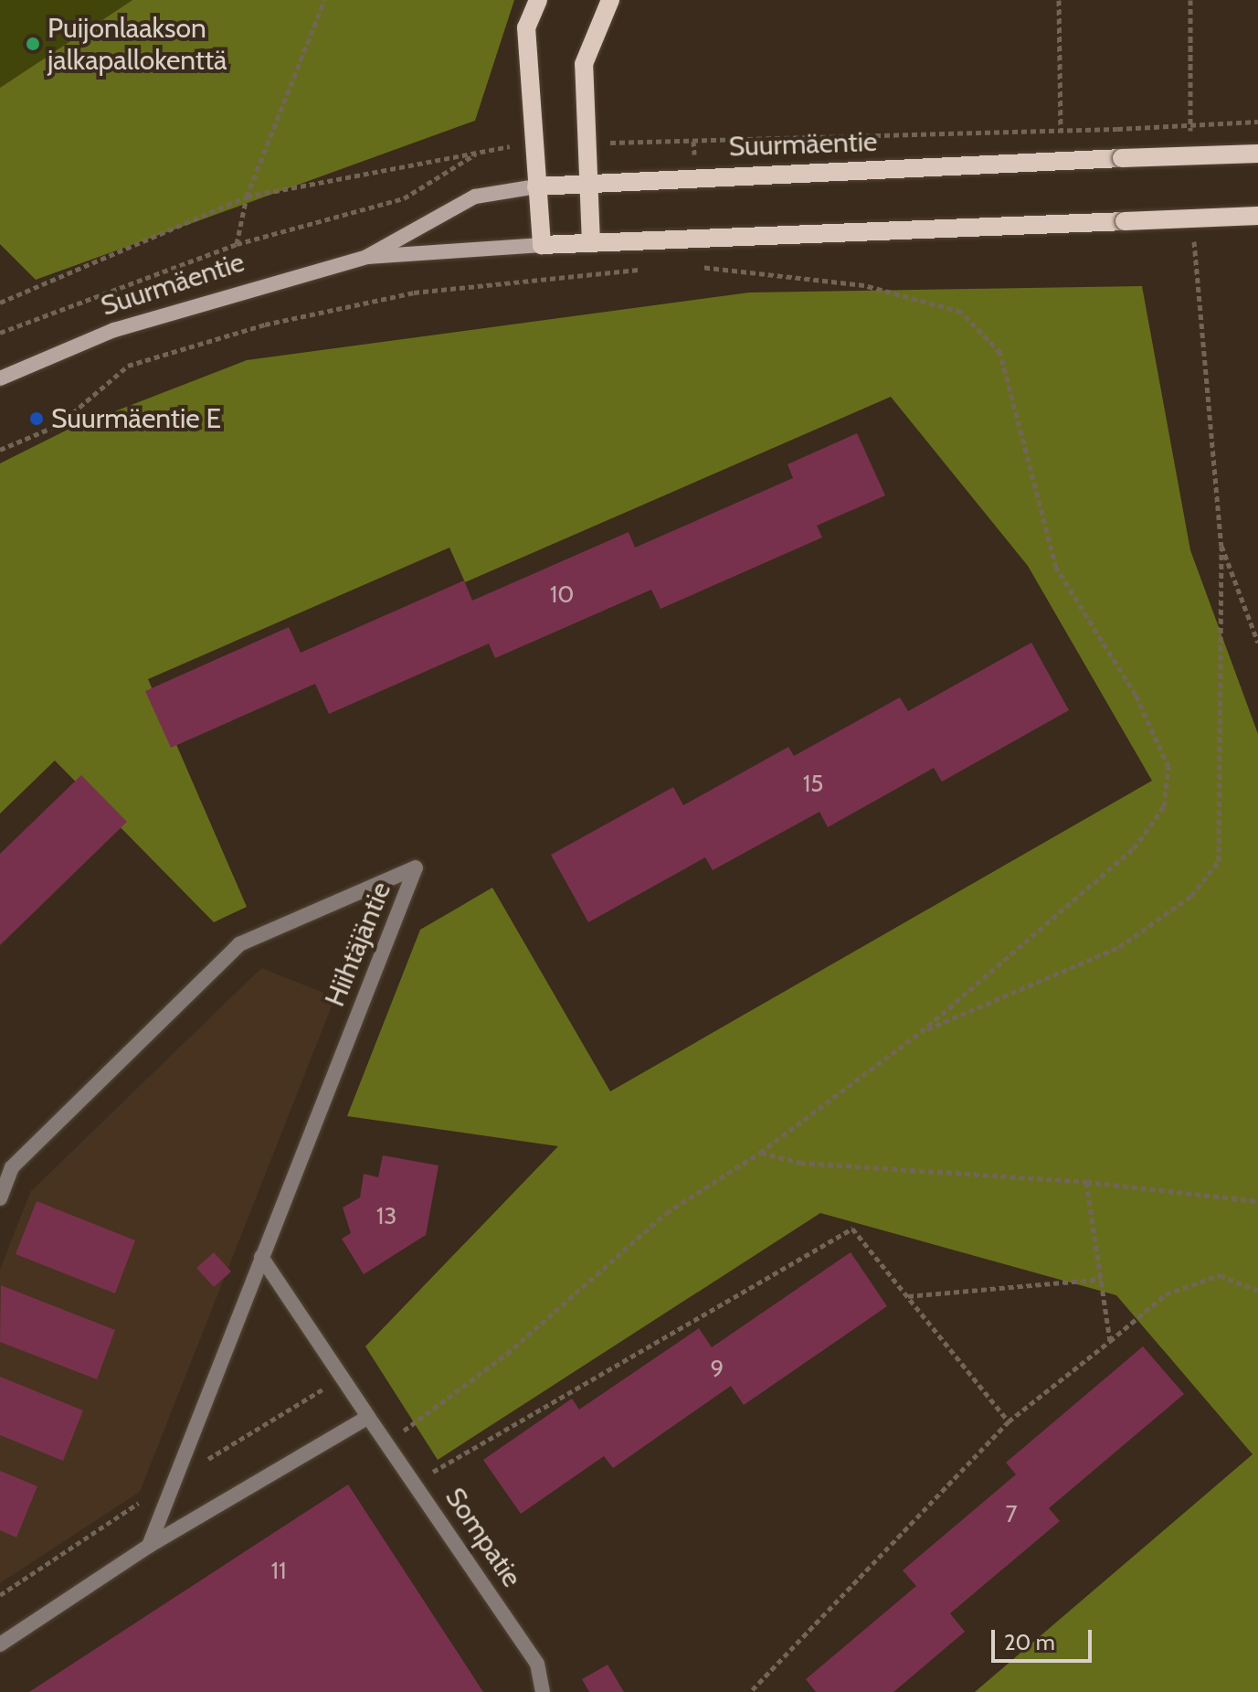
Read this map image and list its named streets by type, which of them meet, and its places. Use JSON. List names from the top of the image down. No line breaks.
{"streets":{"main road":["Suurmäentie"],"street":["Hiihtäjäntie","Sompatie"]},"crossings":[["Hiihtäjäntie","Sompatie"]],"places":["Puijonlaakson jalkapallokenttä","Suurmäentie E"],"house_numbers":["10","15","13","9","7","11"],"scale_bar":"20 m"}
